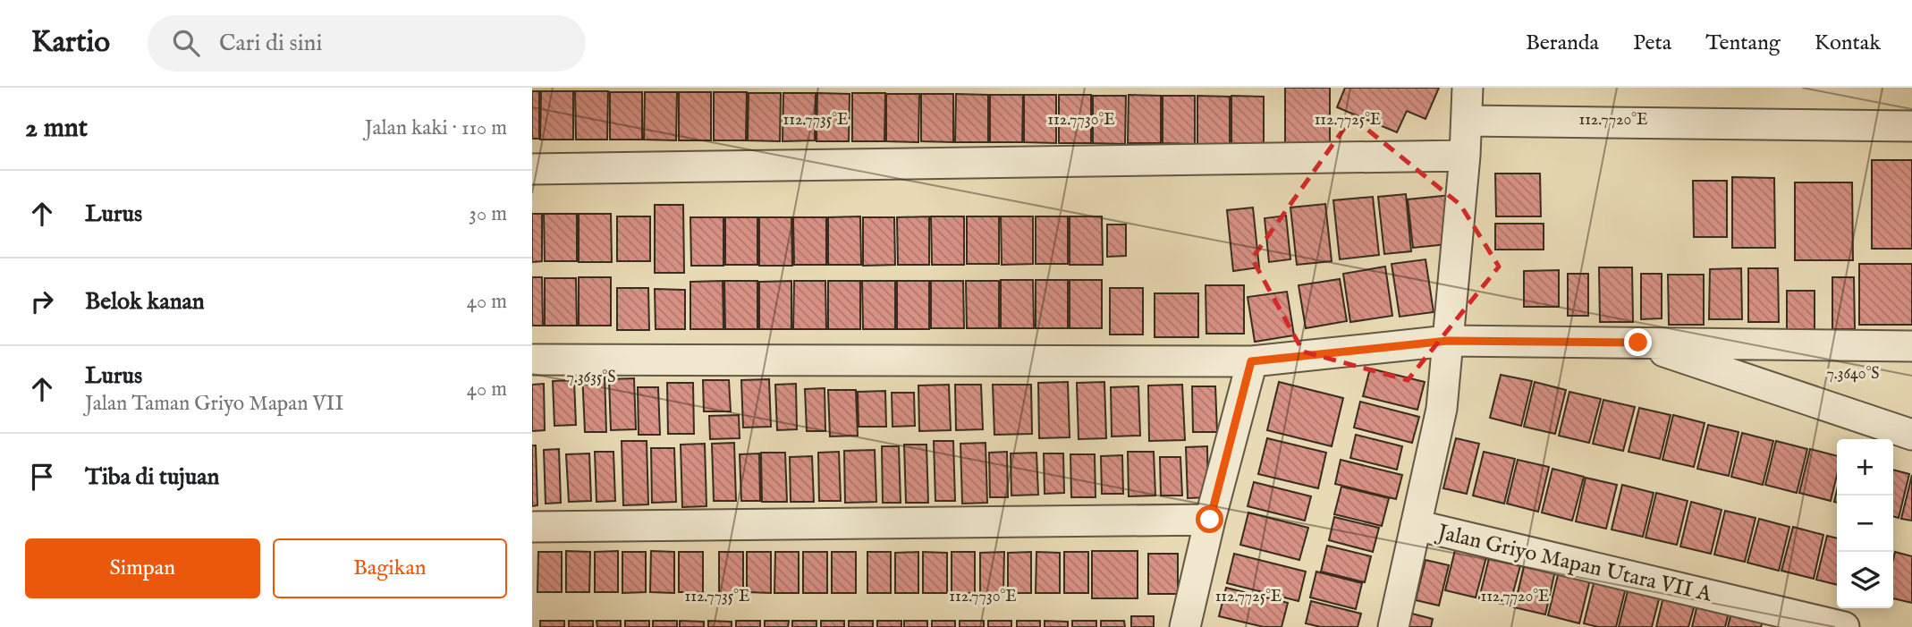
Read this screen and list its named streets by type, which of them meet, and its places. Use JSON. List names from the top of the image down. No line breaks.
{"streets":{"street":["Jalan Griyo Mapan Utara VII A"]},"page":{"header":"Kartio","search":"Cari di sini","nav":["Beranda","Peta","Tentang","Kontak"],"heading":["2 mnt","Jalan kaki · 110 m"],"list":[["Lurus","30 m"],["Belok kanan","40 m"],["Lurus","Jalan Taman Griyo Mapan VII","40 m"],"Tiba di tujuan"],"map_buttons":["+","−"],"buttons":["Simpan","Bagikan"]},"coordinates":["112.7735°E","112.7730°E","112.7725°E","112.7720°E","7.3640°S","7.3635°S"]}
